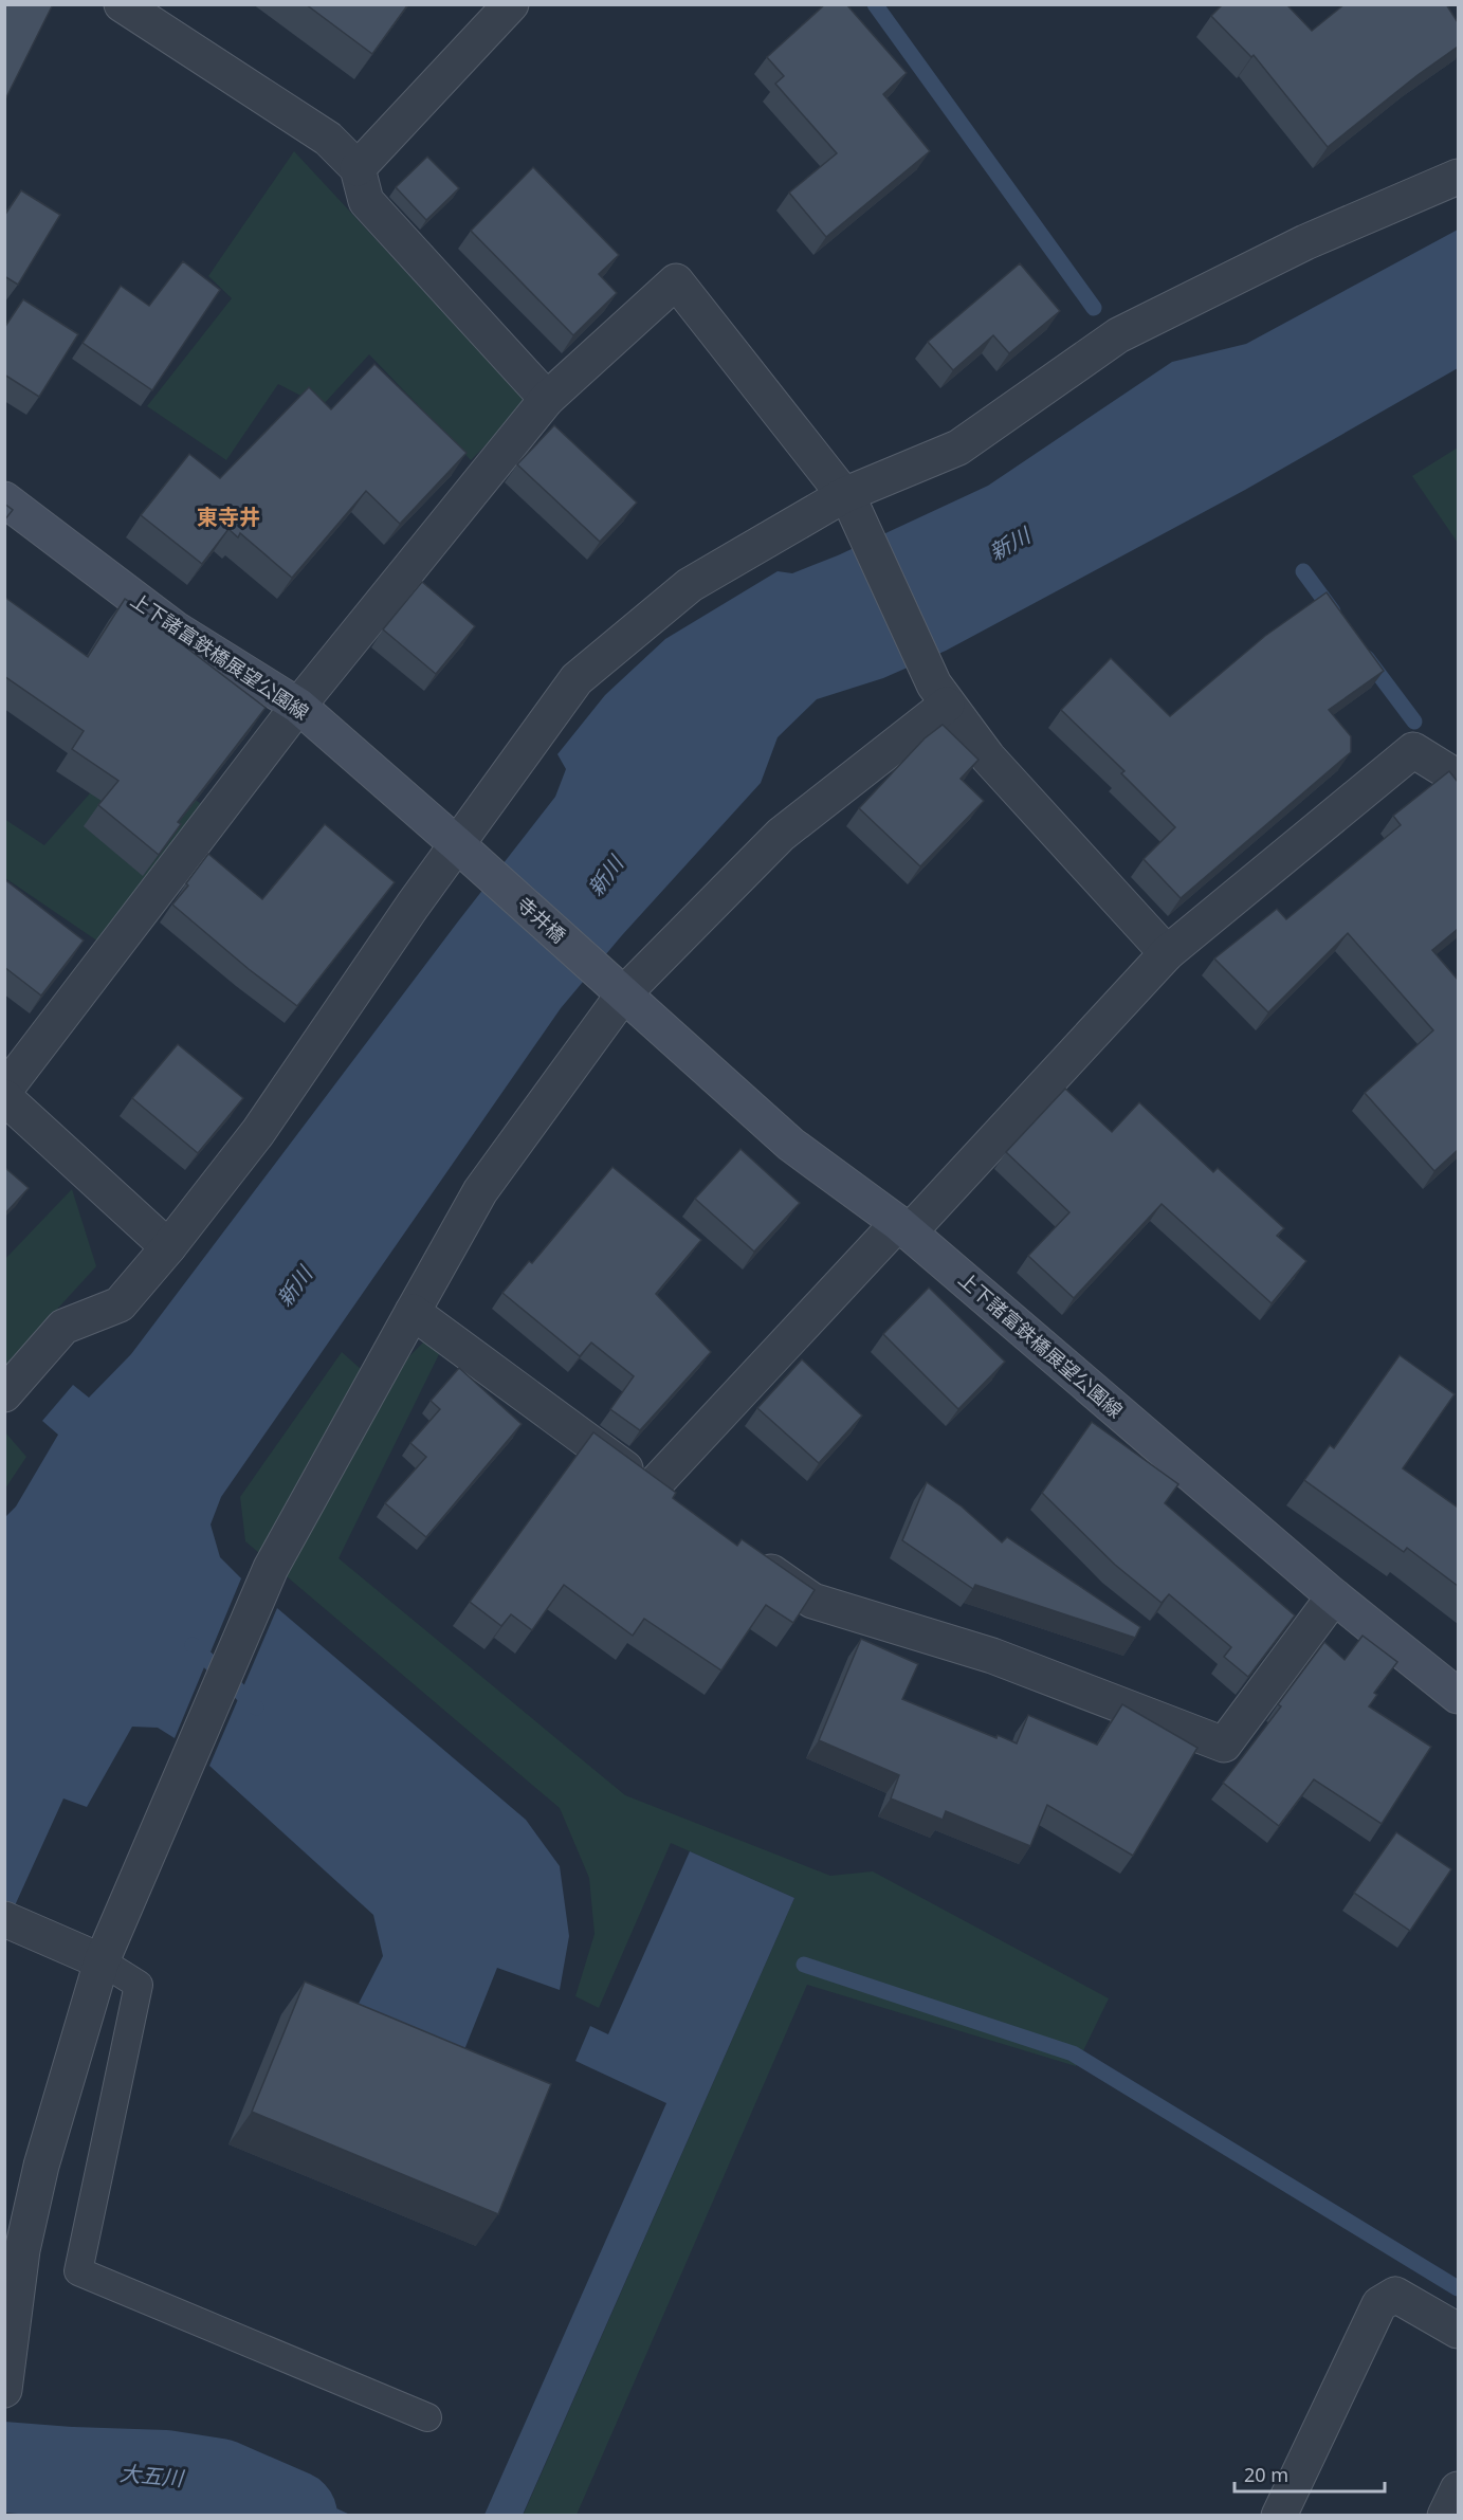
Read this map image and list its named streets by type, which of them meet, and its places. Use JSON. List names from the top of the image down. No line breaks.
{"streets":{"street":["上下諸富鉄橋展望公園線","寺井橋"]},"crossings":[["上下諸富鉄橋展望公園線","寺井橋"]],"districts":["東寺井"],"water":["新川","大五川"],"scale_bar":"20 m"}
